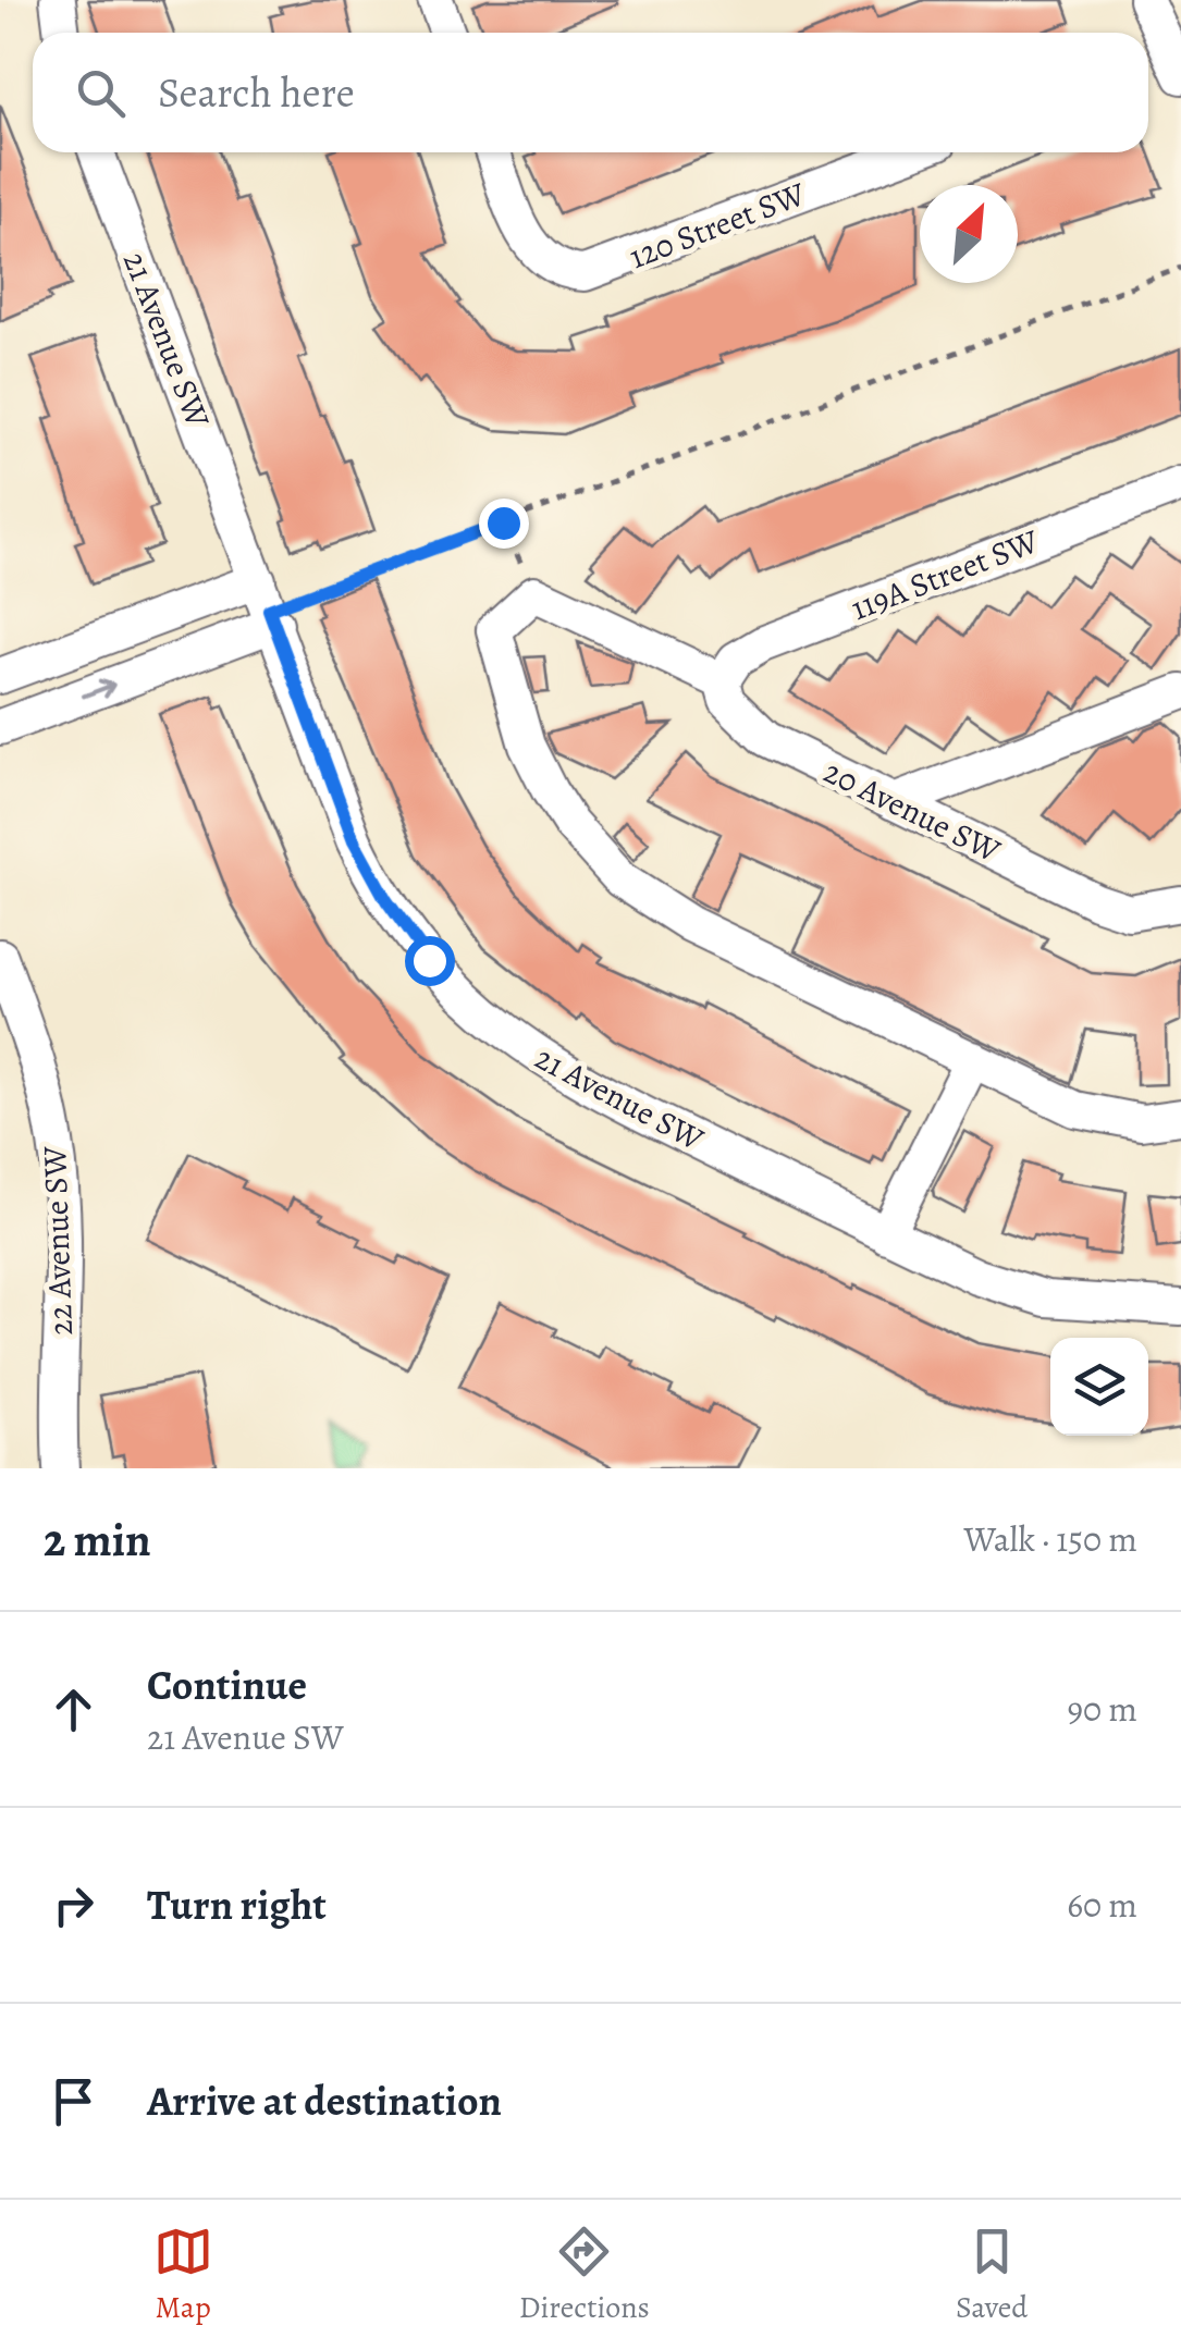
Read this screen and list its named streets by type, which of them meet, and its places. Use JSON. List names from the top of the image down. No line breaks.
{"streets":{"street":["120 Street SW","21 Avenue SW","119A Street SW","20 Avenue SW","22 Avenue SW"]},"crossings":[["119A Street SW","20 Avenue SW"]],"north":"top right","page":{"search":"Search here","heading":["2 min","Walk · 150 m"],"list":[["Continue","21 Avenue SW","90 m"],["Turn right","60 m"],"Arrive at destination"],"nav":["Map","Directions","Saved"]}}
